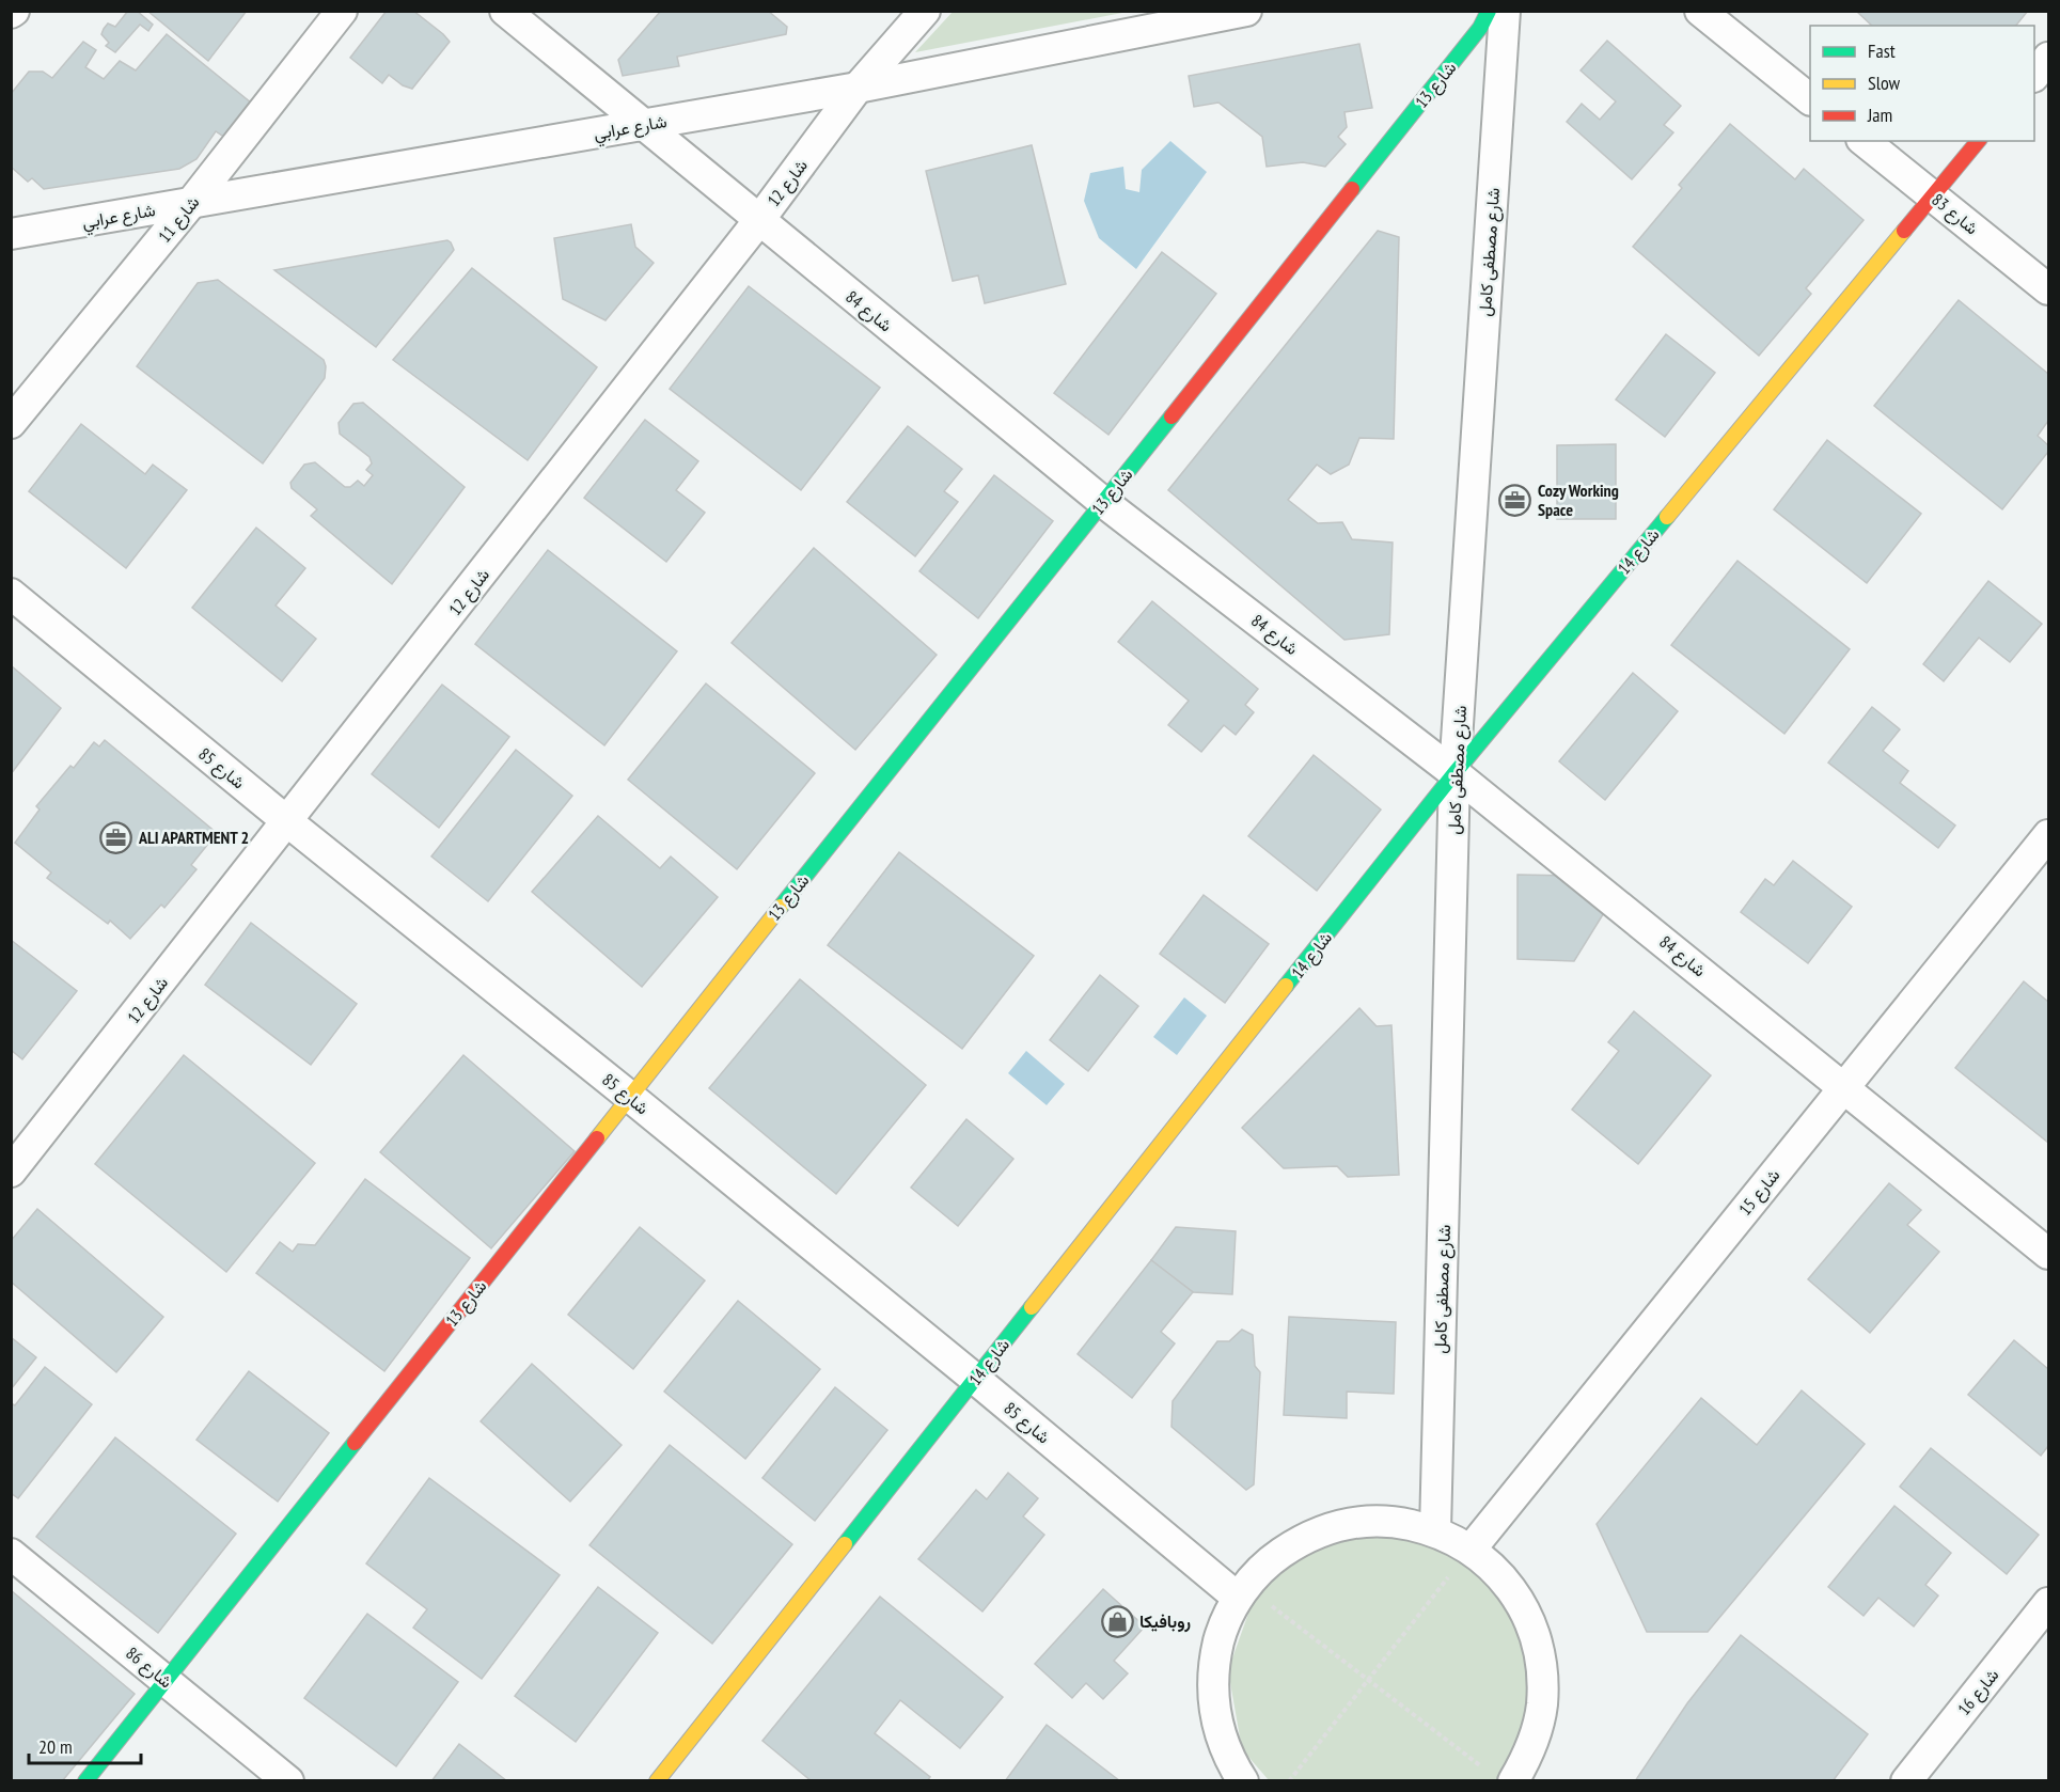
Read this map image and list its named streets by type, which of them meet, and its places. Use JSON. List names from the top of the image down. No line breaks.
{"streets":{"street":["شارع 13","شارع عرابي","شارع 12","شارع 83","شارع 11","شارع مصطفى كامل","شارع 84","شارع 14","شارع 85","شارع 15","شارع 86","شارع 16"]},"crossings":[["شارع 13","شارع 84"],["شارع 13","شارع 85"],["شارع 13","شارع 86"],["شارع عرابي","شارع 12"],["شارع عرابي","شارع 11"],["شارع عرابي","شارع 84"],["شارع 12","شارع 84"],["شارع 12","شارع 85"],["شارع 83","شارع 14"],["شارع مصطفى كامل","شارع 84"],["شارع مصطفى كامل","شارع 14"],["شارع 84","شارع 14"],["شارع 84","شارع 15"],["شارع 14","شارع 85"]],"places":{"office":["Cozy Working Space","ALI APARTMENT 2"],"shop":["روبافيكا"]},"legend":["Fast","Slow","Jam"],"scale_bar":"20 m"}
